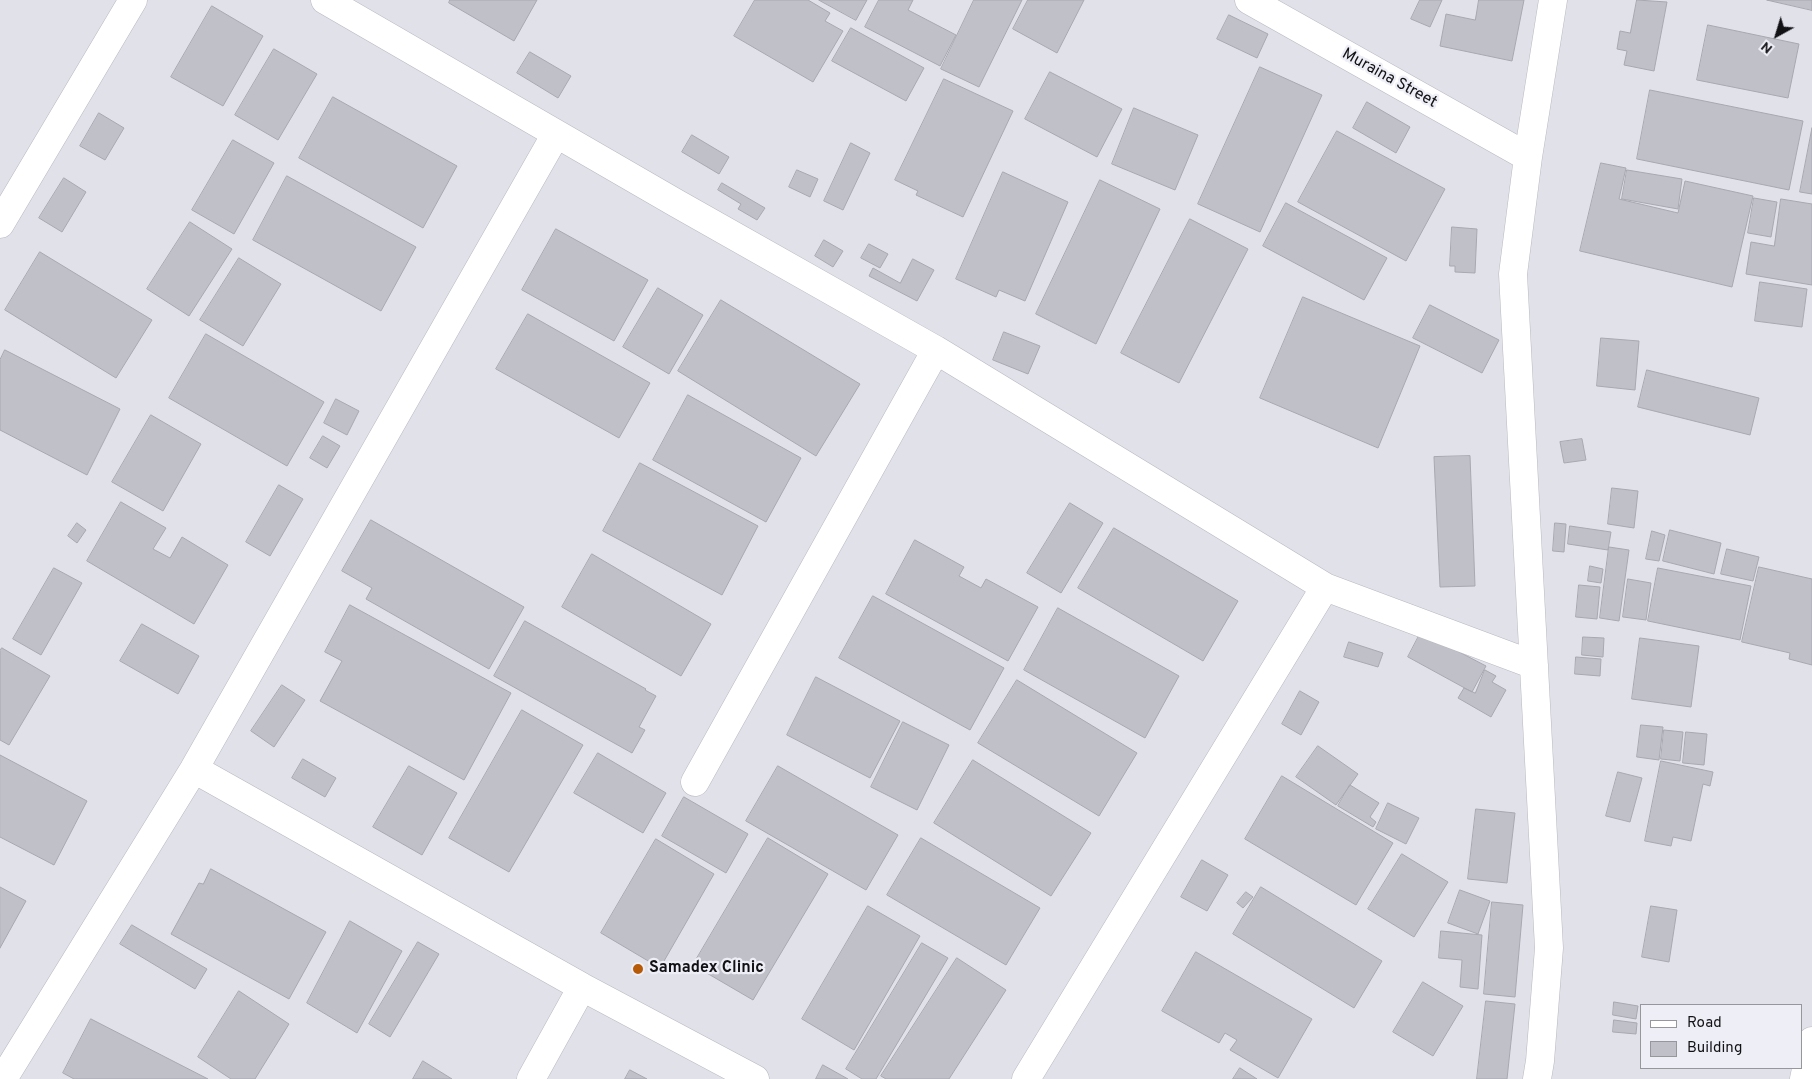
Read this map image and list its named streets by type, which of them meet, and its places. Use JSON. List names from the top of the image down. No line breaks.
{"streets":{"street":["Muraina Street"]},"places":["Samadex Clinic"],"legend":["Road","Building"],"north":"bottom left"}
